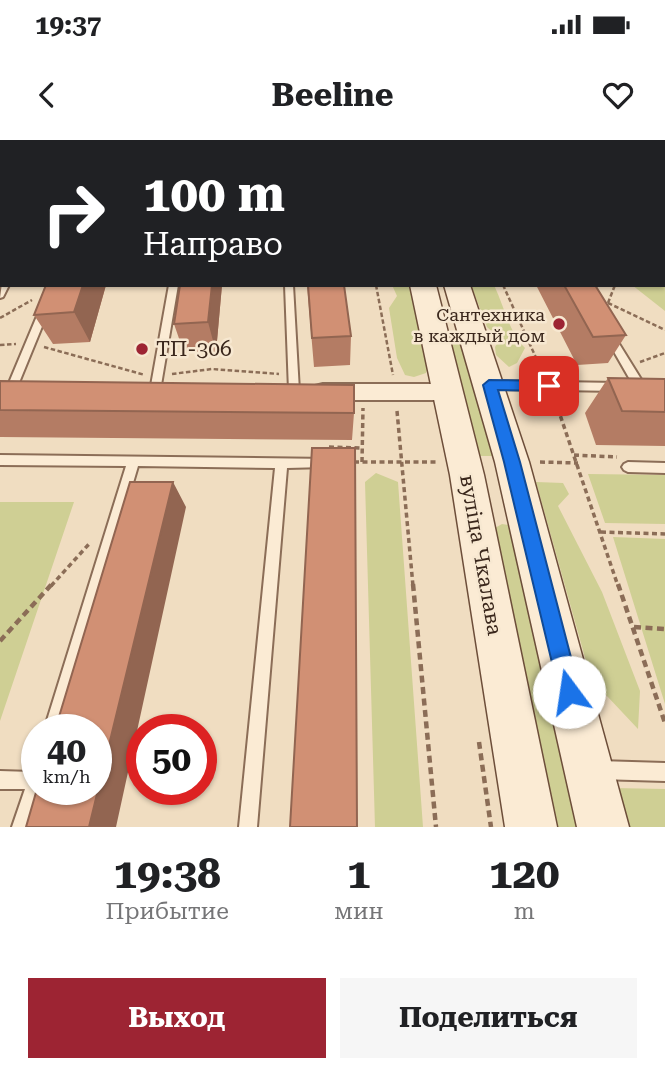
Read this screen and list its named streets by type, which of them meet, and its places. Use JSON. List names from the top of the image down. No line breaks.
{"streets":{"main road":["вуліца Чкалава"]},"places":["Сантехника в каждый дом","ТП-306"],"page":{"status":"19:37","header":"Beeline","turn":["100 m","Направо"],"speed":"40 km/h","limit":"50","eta":["19:38","Прибытие","1","мин","120","m"],"buttons":["Выход","Поделиться"]}}
